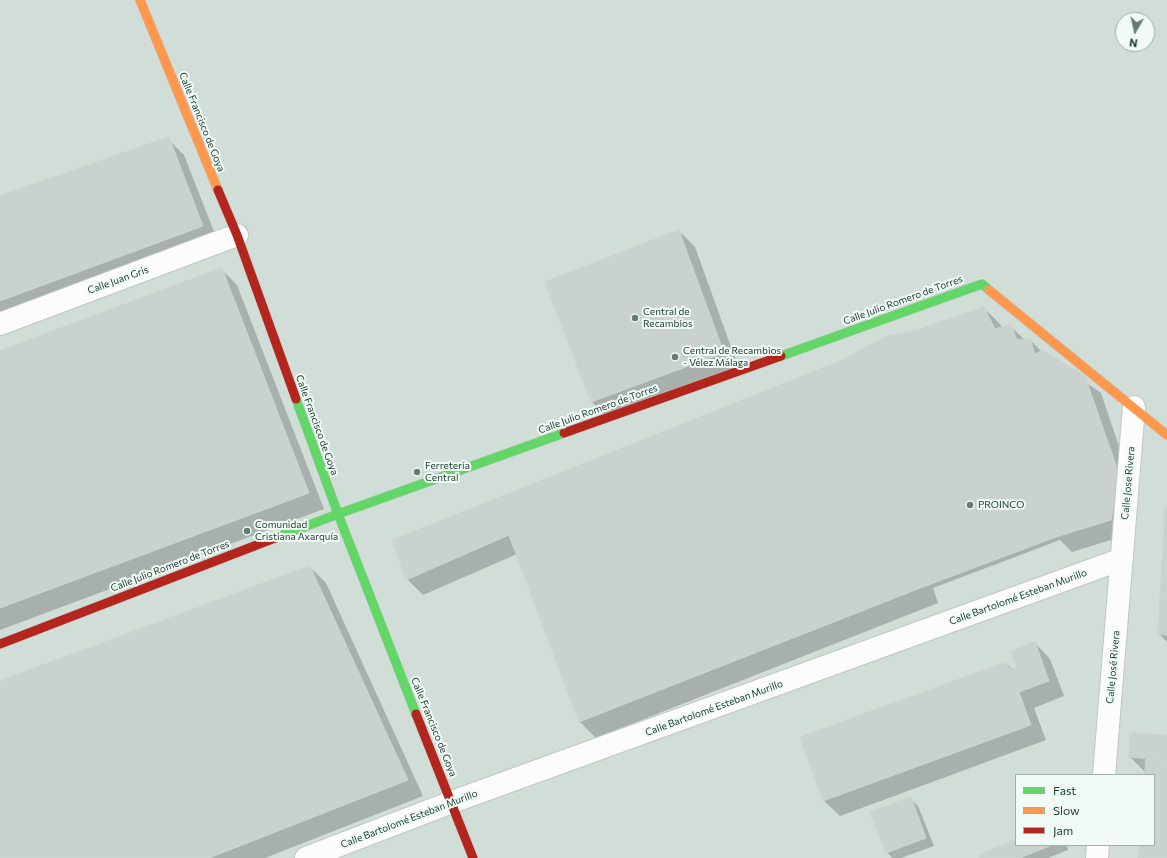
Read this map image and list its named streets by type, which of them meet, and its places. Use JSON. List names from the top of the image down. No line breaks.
{"streets":{"street":["Calle Francisco de Goya","Calle Juan Gris","Calle Julio Romero de Torres","Calle Jose Rivera","Calle Bartolomé Esteban Murillo","Calle José Rivera"]},"crossings":[["Calle Francisco de Goya","Calle Juan Gris"],["Calle Francisco de Goya","Calle Julio Romero de Torres"],["Calle Francisco de Goya","Calle Bartolomé Esteban Murillo"],["Calle Julio Romero de Torres","Calle Jose Rivera"],["Calle Jose Rivera","Calle Bartolomé Esteban Murillo"],["Calle Jose Rivera","Calle José Rivera"],["Calle Bartolomé Esteban Murillo","Calle José Rivera"]],"places":["Central de Recambios","Central de Recambios - Vélez Málaga","Ferretería Central","PROINCO","Comunidad Cristiana Axarquía"],"legend":["Fast","Slow","Jam"],"north":"bottom"}
